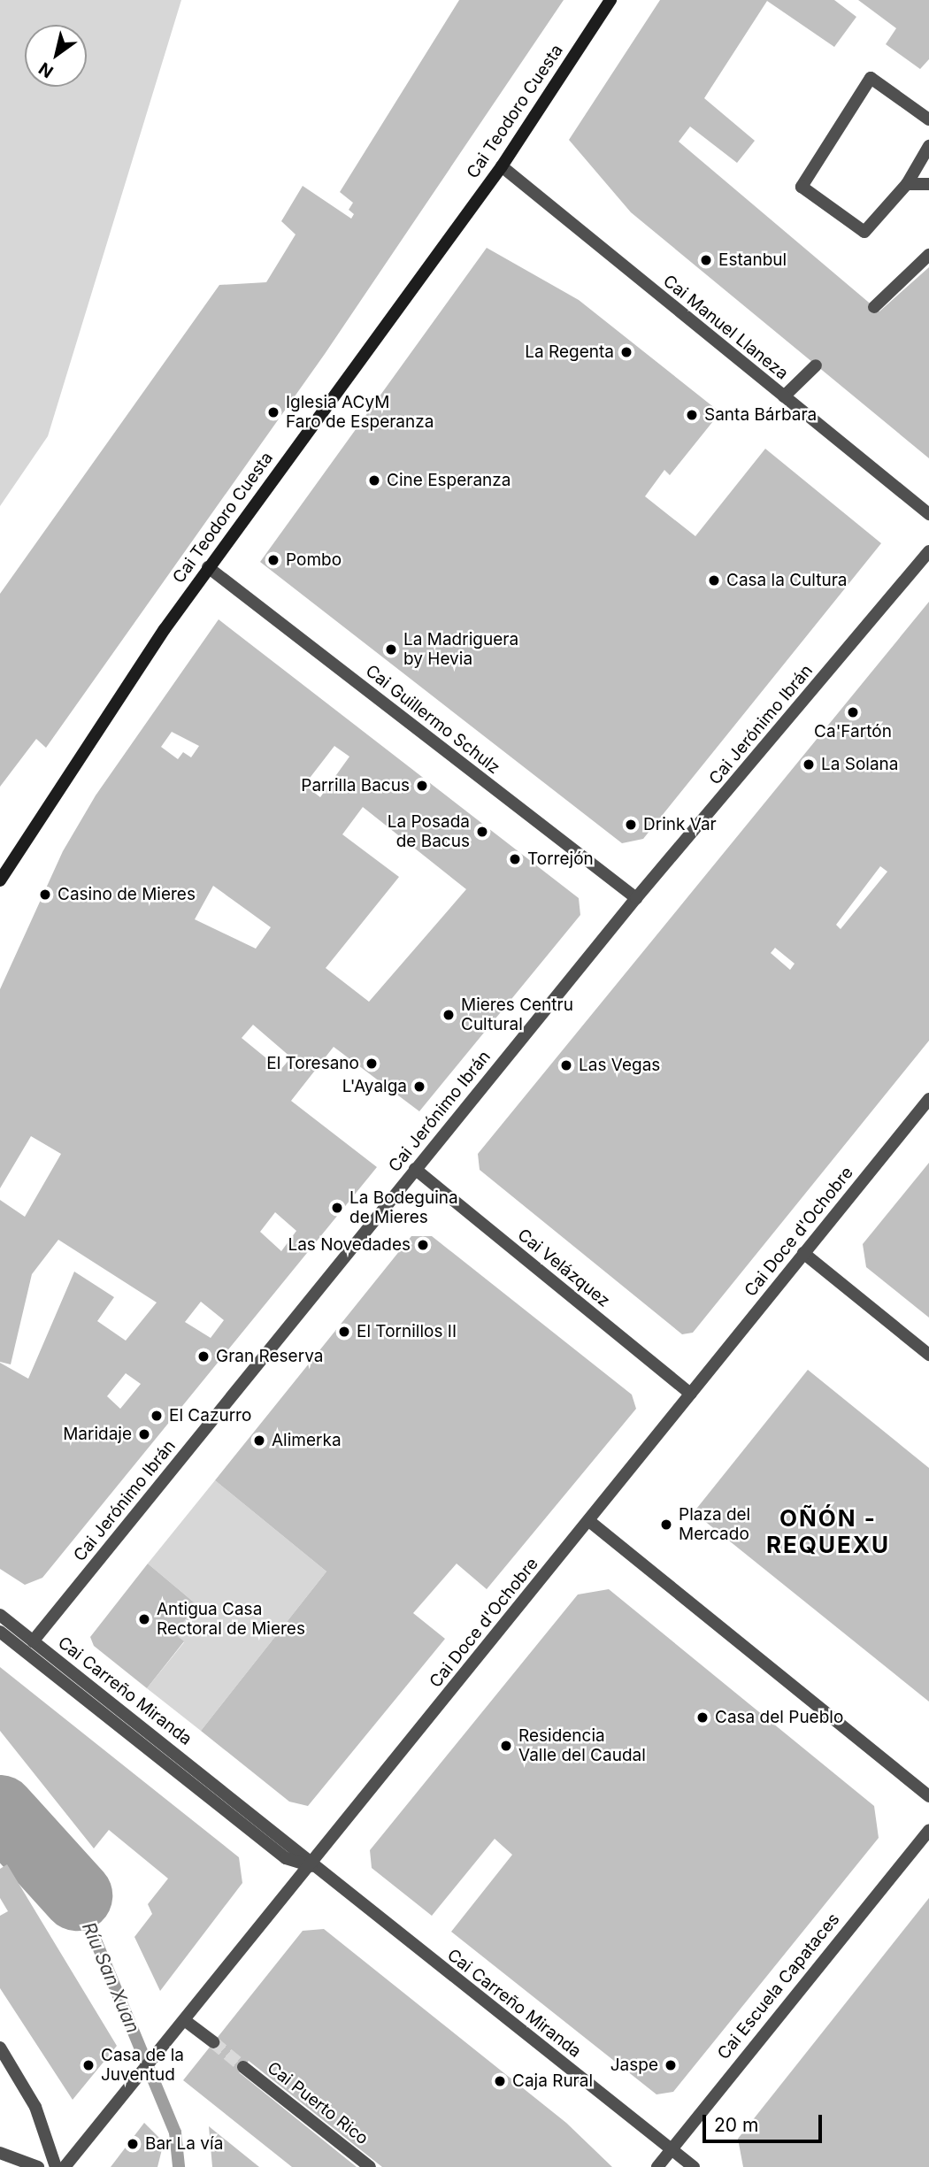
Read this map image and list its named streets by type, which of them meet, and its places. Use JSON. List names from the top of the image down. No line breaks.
{"streets":{"street":["Cai Teodoro Cuesta","Cai Manuel Llaneza","Cai Guillermo Schulz","Cai Jerónimo Ibrán","Cai Doce d'Ochobre","Cai Velázquez","Cai Carreño Miranda","Cai Escuela Capataces","Cai Puerto Rico"]},"crossings":[["Cai Teodoro Cuesta","Cai Manuel Llaneza"],["Cai Teodoro Cuesta","Cai Guillermo Schulz"],["Cai Guillermo Schulz","Cai Jerónimo Ibrán"],["Cai Jerónimo Ibrán","Cai Velázquez"],["Cai Jerónimo Ibrán","Cai Carreño Miranda"],["Cai Doce d'Ochobre","Cai Velázquez"],["Cai Doce d'Ochobre","Cai Carreño Miranda"],["Cai Carreño Miranda","Cai Escuela Capataces"]],"districts":["OÑÓN - REQUEXU"],"water":["Ríu San Xuan"],"places":["Estanbul","La Regenta","Iglesia ACyM Faro de Esperanza","Santa Bárbara","Cine Esperanza","Pombo","Casa la Cultura","La Madriguera by Hevia","Ca'Fartón","La Solana","Parrilla Bacus","Drink Var","La Posada de Bacus","Torrejón","Casino de Mieres","Mieres Centru Cultural","El Toresano","Las Vegas","L'Ayalga","La Bodeguina de Mieres","Las Novedades","El Tornillos II","Gran Reserva","El Cazurro","Maridaje","Alimerka","Plaza del Mercado","Antigua Casa Rectoral de Mieres","Casa del Pueblo","Residencia Valle del Caudal","Casa de la Juventud","Jaspe","Caja Rural","Bar La vía"],"scale_bar":"20 m","north":"bottom left"}
